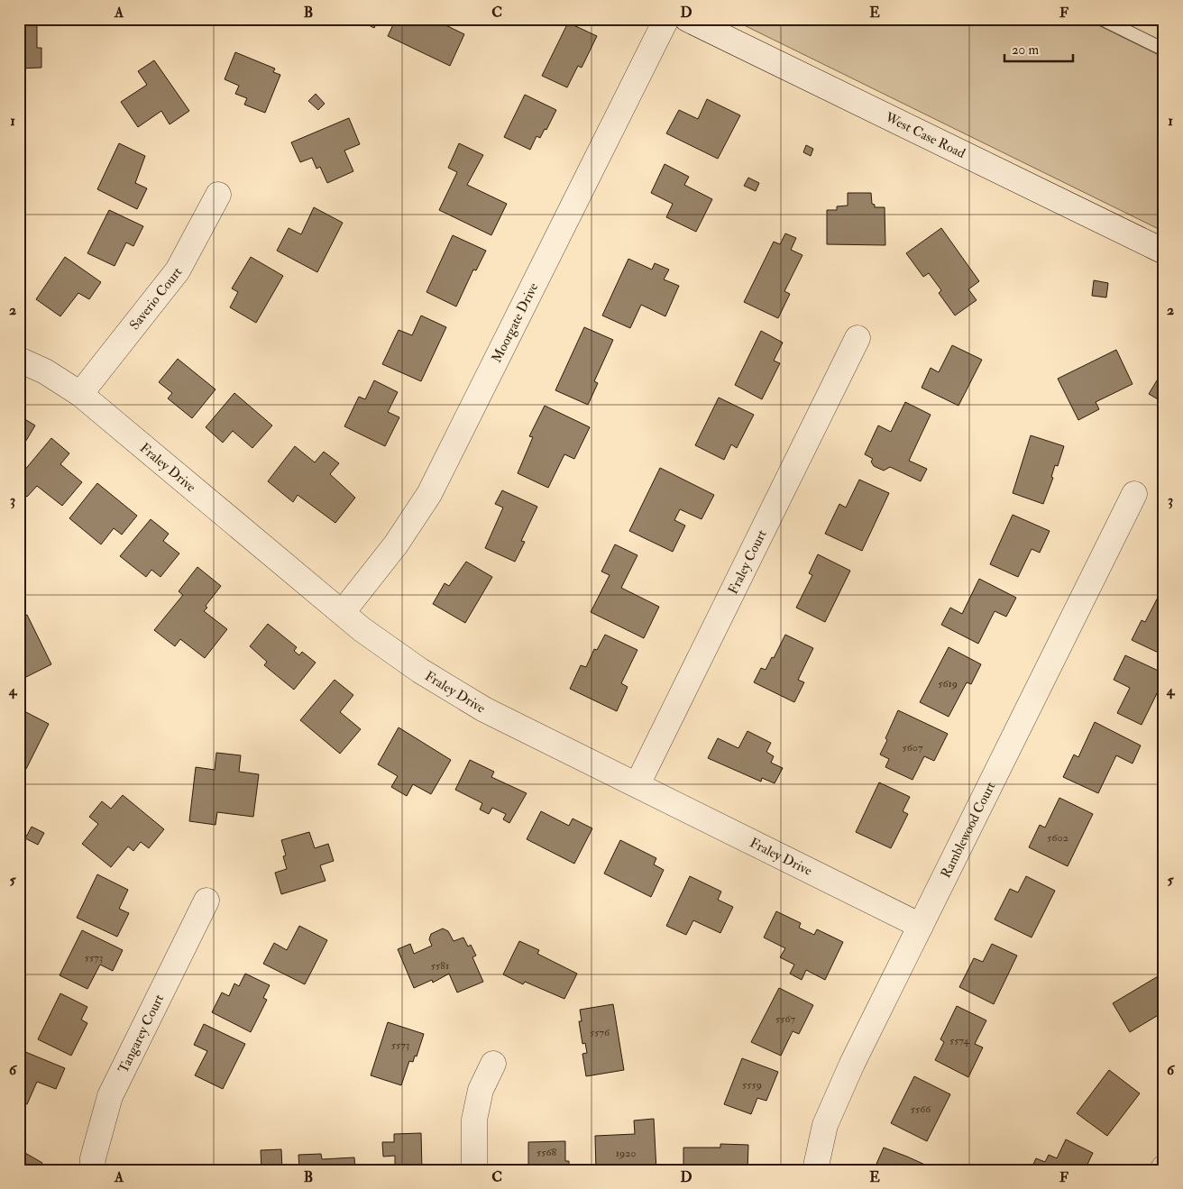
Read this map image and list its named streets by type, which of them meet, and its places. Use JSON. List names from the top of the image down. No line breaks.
{"streets":{"street":["West Case Road","Saverio Court","Moorgate Drive","Fraley Drive","Fraley Court","Ramblewood Court","Tangarey Court"]},"crossings":[["Saverio Court","Fraley Drive"],["Moorgate Drive","Fraley Drive"],["Fraley Drive","Fraley Court"],["Fraley Drive","Ramblewood Court"]],"house_numbers":["5619","5607","5602","5573","5581","5567","5576","5574","5573","5559","5566","5568","1920"],"scale_bar":"20 m","grid":{"columns":["A","B","C","D","E","F"],"rows":["1","2","3","4","5","6"]}}
